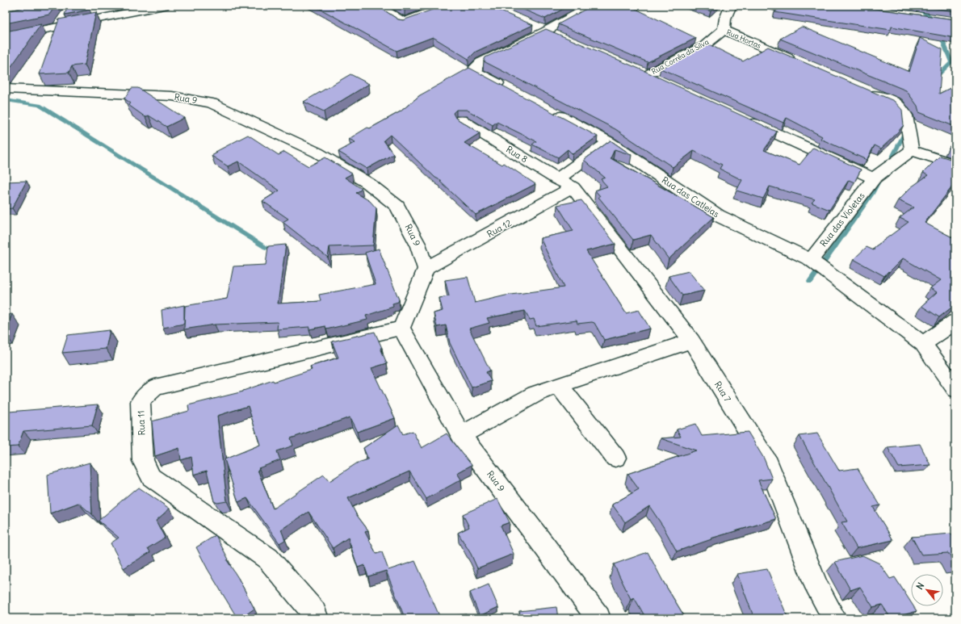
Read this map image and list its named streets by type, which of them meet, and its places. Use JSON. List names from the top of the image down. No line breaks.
{"streets":{"street":["Rua Hortas","Rua Corrêa da Silva","Rua 9","Rua 8","Rua das Catleias","Rua das Violetas","Rua 12","Rua 7","Rua 11"]},"crossings":[["Rua Hortas","Rua Corrêa da Silva"],["Rua 9","Rua 12"],["Rua 9","Rua 11"],["Rua 8","Rua 12"],["Rua 8","Rua 7"],["Rua das Catleias","Rua das Violetas"],["Rua 12","Rua 7"]],"north":"top left"}
